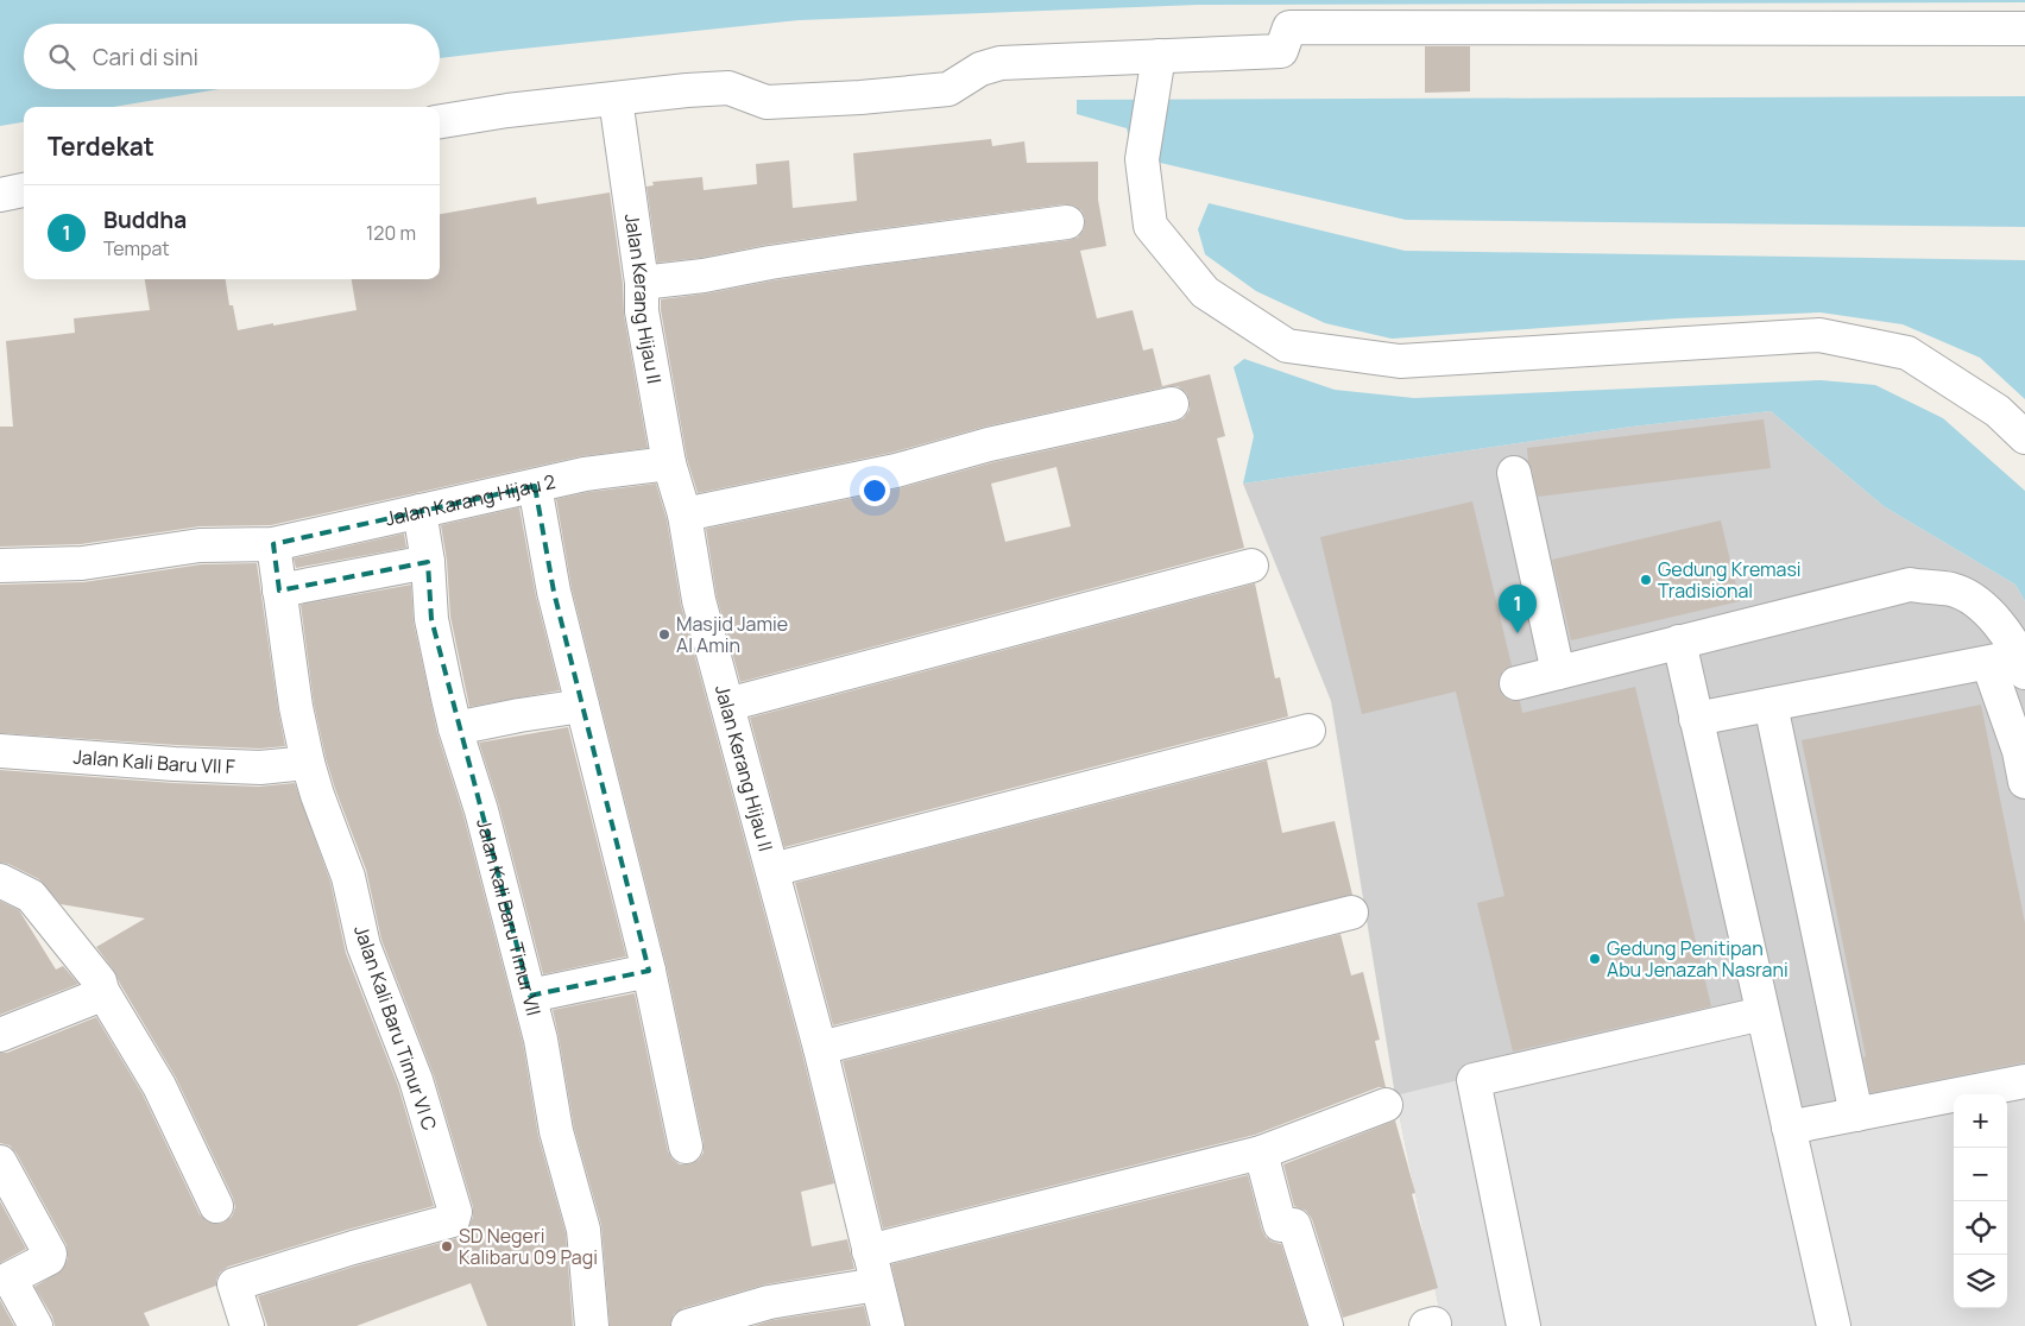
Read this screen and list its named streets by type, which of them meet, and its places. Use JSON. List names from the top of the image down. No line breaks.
{"streets":{"street":["Jalan Kerang Hijau II","Jalan Karang Hijau 2","Jalan Kali Baru VII F","Jalan Kali Baru Timur VII","Jalan Kali Baru Timur VI C"]},"crossings":[["Jalan Kerang Hijau II","Jalan Karang Hijau 2"],["Jalan Karang Hijau 2","Jalan Kali Baru Timur VII"],["Jalan Karang Hijau 2","Jalan Kali Baru Timur VI C"],["Jalan Kali Baru VII F","Jalan Kali Baru Timur VI C"]],"places":["Gedung Kremasi Tradisional","Masjid Jamie Al Amin","Gedung Penitipan Abu Jenazah Nasrani","SD Negeri Kalibaru 09 Pagi"],"page":{"search":"Cari di sini","heading":"Terdekat","list":[{"mark":"1","name":"Buddha","note":"Tempat","value":"120 m"}],"pins":"1","map_buttons":["+","−"]}}
